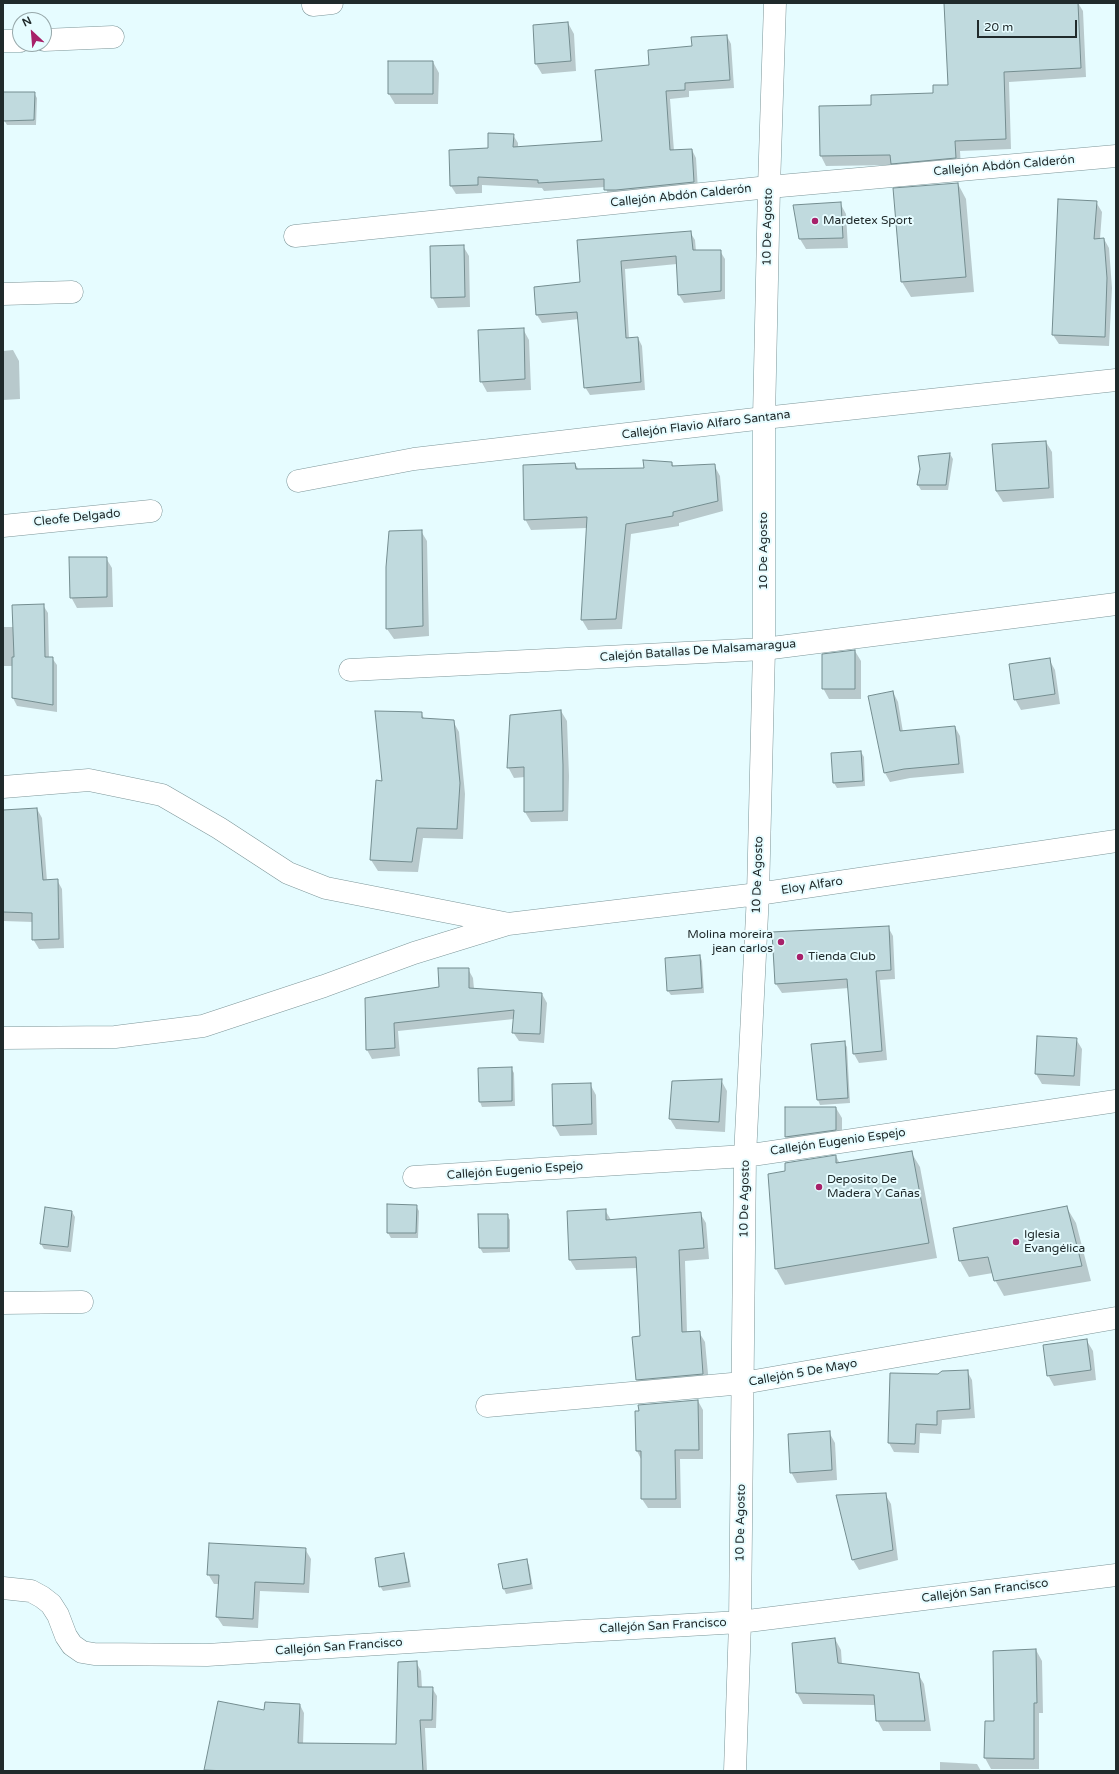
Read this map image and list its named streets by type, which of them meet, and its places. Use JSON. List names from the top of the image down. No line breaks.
{"streets":{"street":["Callejón Abdón Calderón","10 De Agosto","Callejón Flavio Alfaro Santana","Cleofe Delgado","Calejón Batallas De Malsamaragua","Eloy Alfaro","Callejón Eugenio Espejo","Callejón 5 De Mayo","Callejón San Francisco"]},"crossings":[["Callejón Abdón Calderón","10 De Agosto"],["10 De Agosto","Callejón Flavio Alfaro Santana"],["10 De Agosto","Calejón Batallas De Malsamaragua"],["10 De Agosto","Eloy Alfaro"],["10 De Agosto","Callejón Eugenio Espejo"],["10 De Agosto","Callejón 5 De Mayo"],["10 De Agosto","Callejón San Francisco"]],"places":["Mardetex Sport","Molina moreira jean carlos","Tienda Club","Deposito De Madera Y Cañas","Iglesia Evangélica"],"scale_bar":"20 m","north":"top left"}
